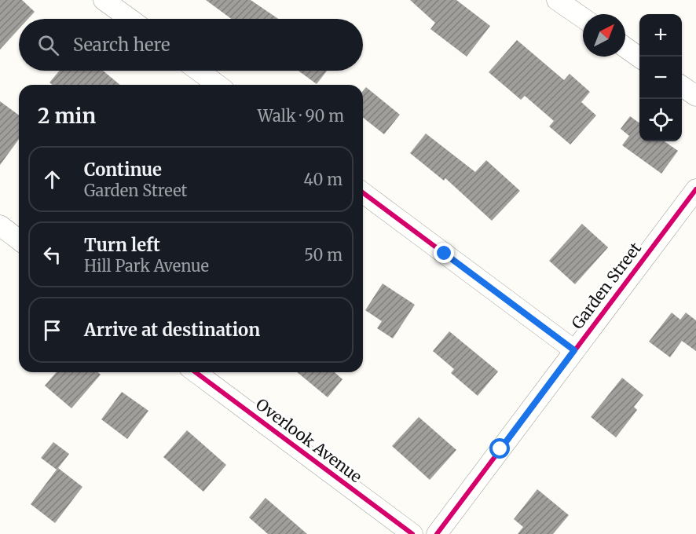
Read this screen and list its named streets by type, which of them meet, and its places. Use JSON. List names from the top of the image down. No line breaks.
{"streets":{"street":["Garden Street","Overlook Avenue"]},"north":"top right","page":{"map_buttons":["+","−"],"search":"Search here","heading":["2 min","Walk · 90 m"],"list":[["Continue","Garden Street","40 m"],["Turn left","Hill Park Avenue","50 m"],"Arrive at destination"]}}
